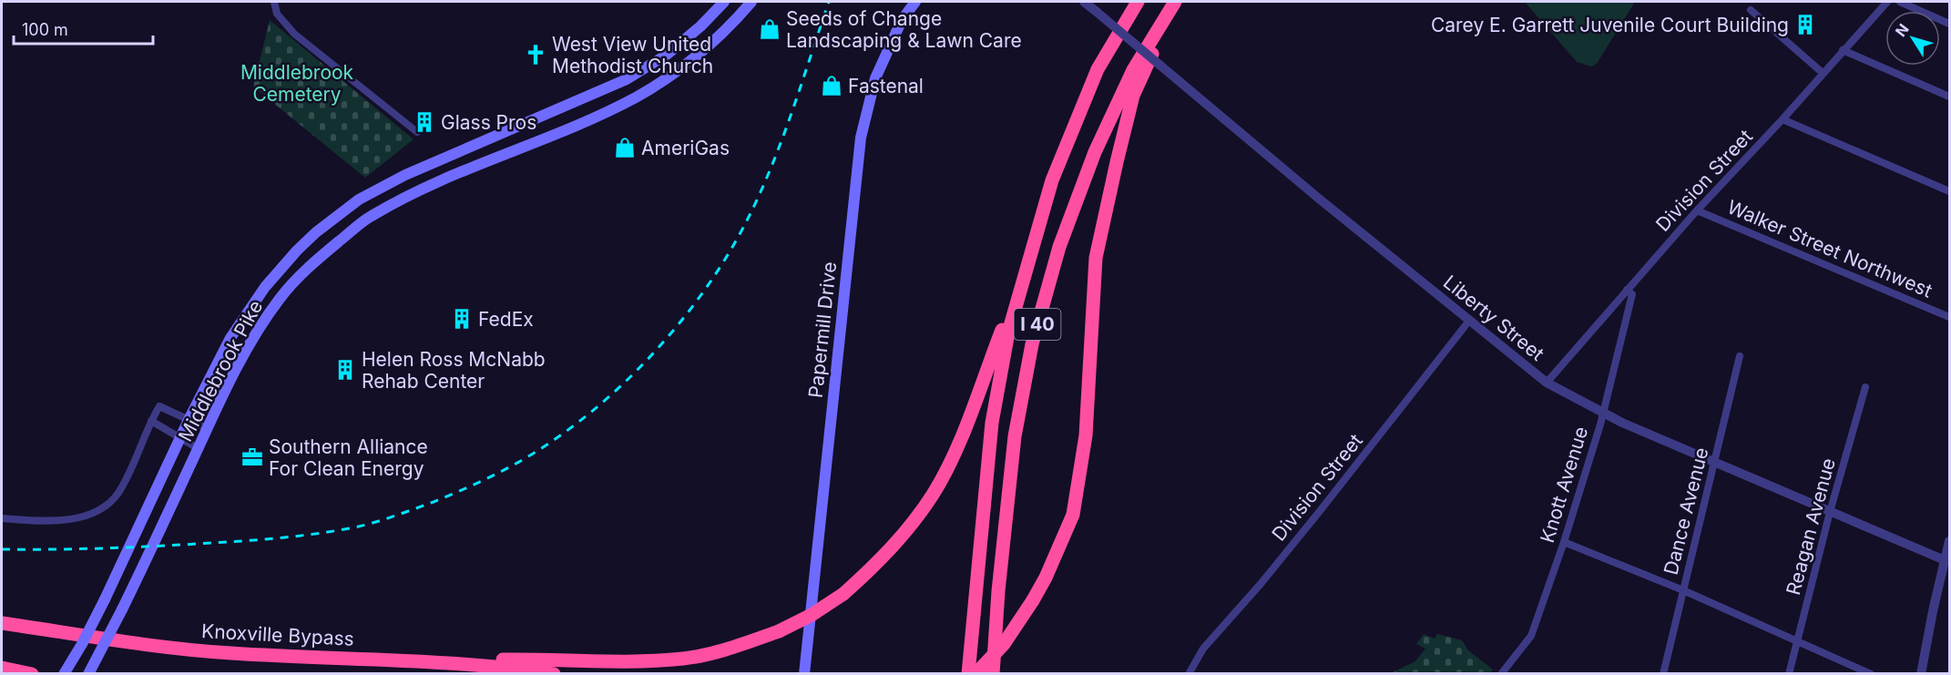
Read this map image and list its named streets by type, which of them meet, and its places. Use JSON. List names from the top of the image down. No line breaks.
{"streets":{"highway":["I 40","Knoxville Bypass"],"main road":["Papermill Drive","Middlebrook Pike"],"street":["Division Street","Walker Street Northwest","Liberty Street","Knott Avenue","Dance Avenue","Reagan Avenue"]},"crossings":[["Division Street","Walker Street Northwest"],["Division Street","Liberty Street"],["Division Street","Knott Avenue"],["Liberty Street","Knott Avenue"],["Liberty Street","Dance Avenue"],["Liberty Street","Reagan Avenue"]],"parks":["Middlebrook Cemetery"],"places":{"building":["Carey E. Garrett Juvenile Court Building","Glass Pros","FedEx","Helen Ross McNabb Rehab Center"],"shop":["Seeds of Change Landscaping & Lawn Care","Fastenal","AmeriGas"],"church":["West View United Methodist Church"],"office":["Southern Alliance For Clean Energy"]},"scale_bar":"100 m","north":"top left"}
